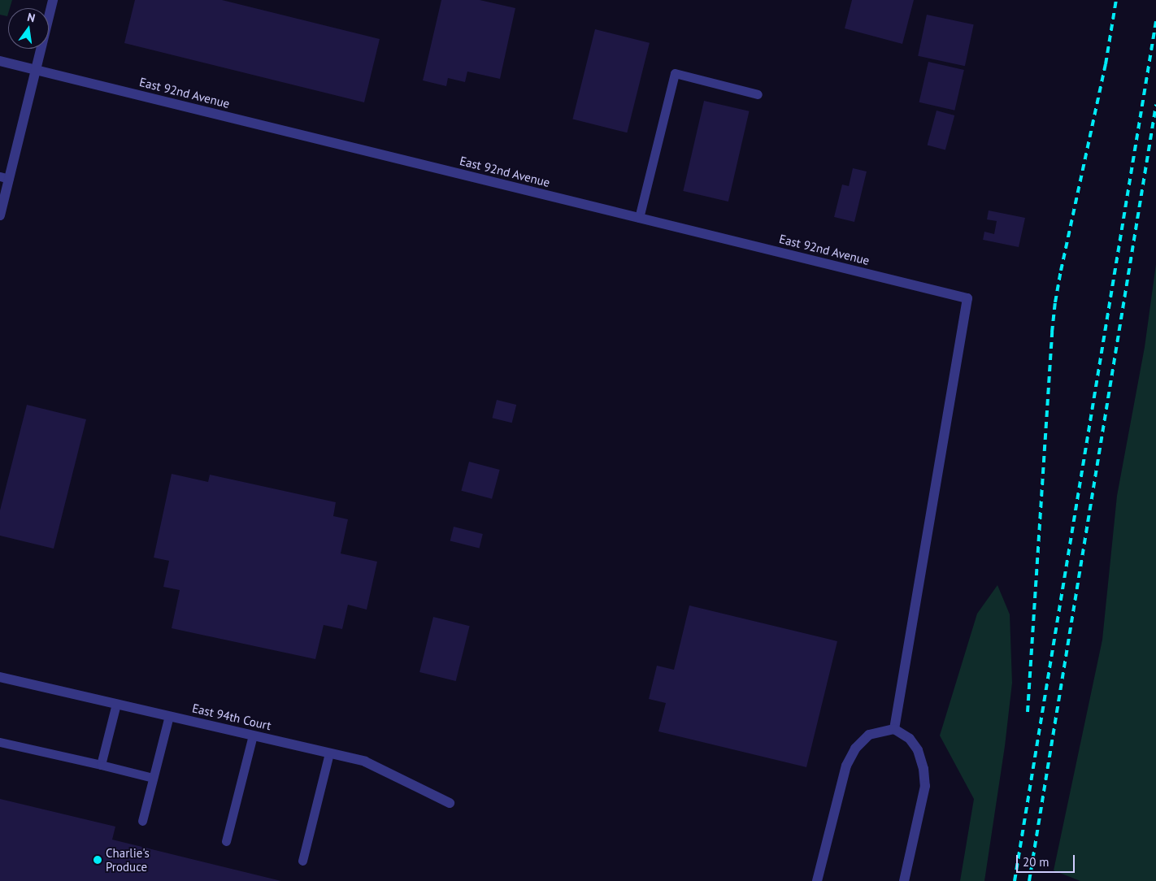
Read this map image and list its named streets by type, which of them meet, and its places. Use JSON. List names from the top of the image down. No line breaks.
{"streets":{"street":["East 92nd Avenue","East 94th Court"]},"places":["Charlie's Produce"],"scale_bar":"20 m","north":"top"}
